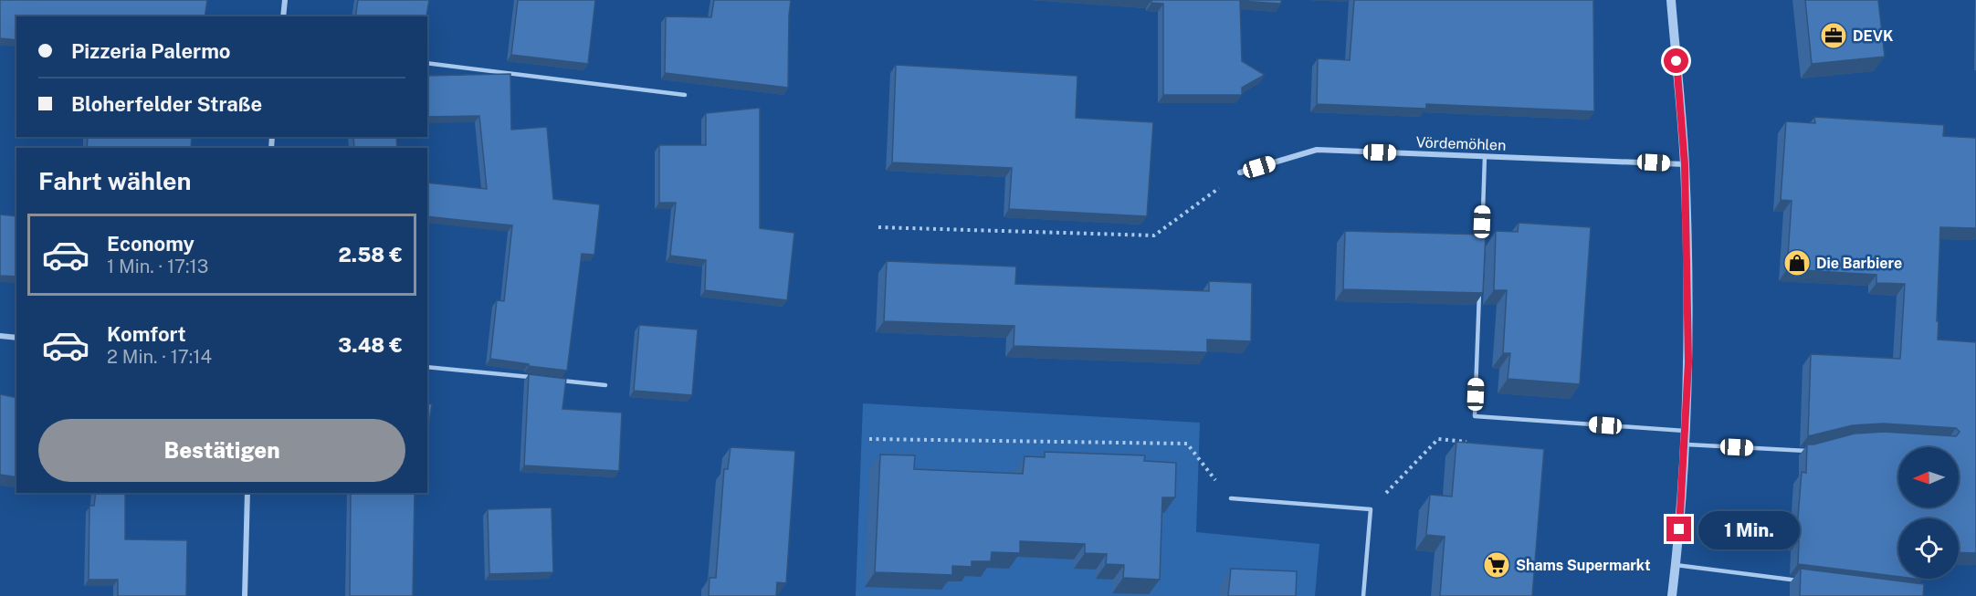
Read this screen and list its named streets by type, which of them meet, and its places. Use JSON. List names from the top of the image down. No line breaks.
{"streets":{"street":["Vördemöhlen"]},"places":{"office":["DEVK"],"shop":["Die Barbiere"],"supermarket":["Shams Supermarkt"]},"north":"left","page":{"banner":["Pizzeria Palermo","Bloherfelder Straße"],"heading":"Fahrt wählen","list":[{"name":"Economy","note":"1 Min. · 17:13","value":"2.58 €"},{"name":"Komfort","note":"2 Min. · 17:14","value":"3.48 €"}],"buttons":"Bestätigen","bubble":"1 Min."}}
